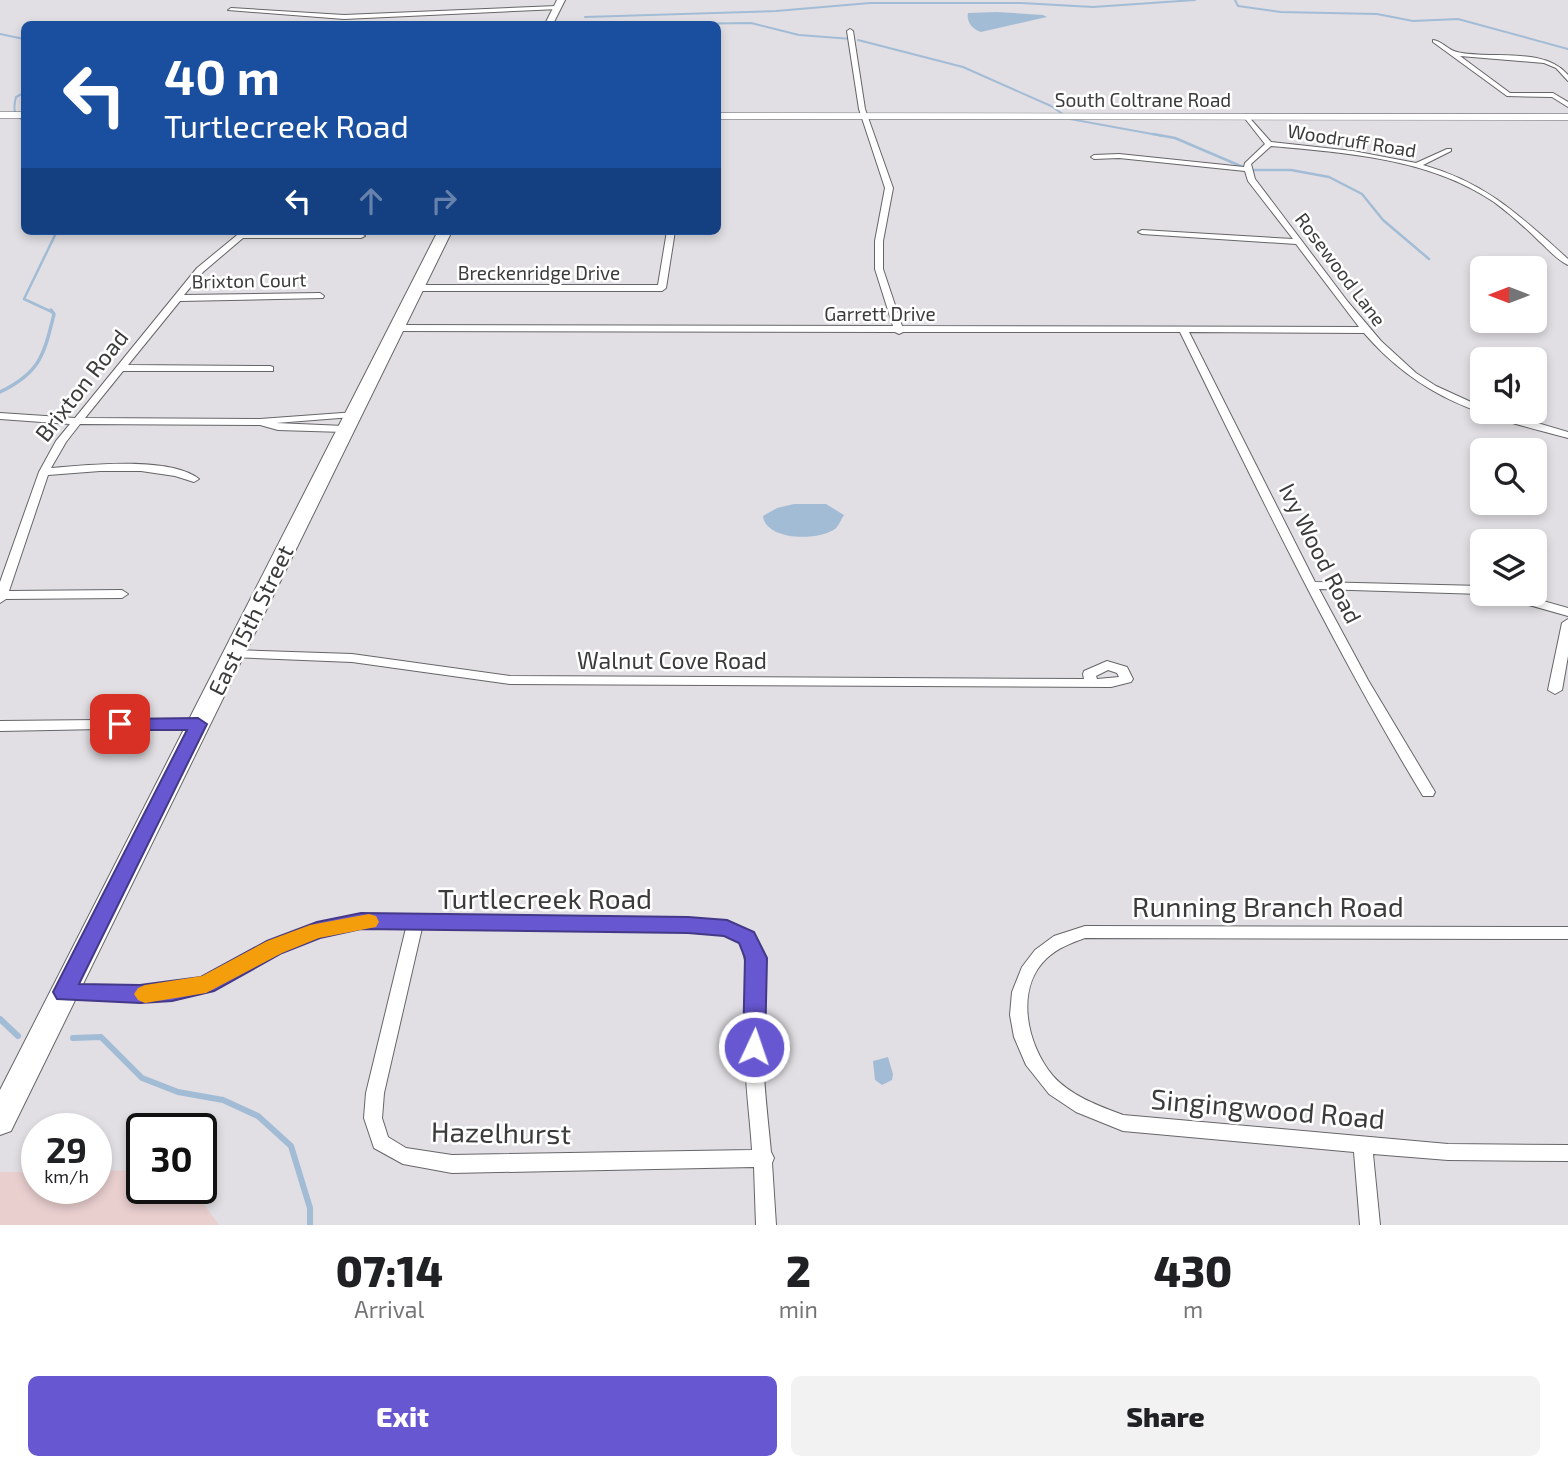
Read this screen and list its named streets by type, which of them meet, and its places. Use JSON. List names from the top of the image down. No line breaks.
{"streets":{"main road":["South Coltrane Road","East 15th Street"],"street":["Woodruff Road","Rosewood Lane","Breckenridge Drive","Brixton Court","Garrett Drive","Brixton Road","Ivy Wood Road","Walnut Cove Road","Turtlecreek Road","Running Branch Road","Singingwood Road","Hazelhurst"]},"crossings":[["Rosewood Lane","Garrett Drive"],["Breckenridge Drive","East 15th Street"],["Brixton Court","Brixton Road"],["Garrett Drive","Ivy Wood Road"],["Garrett Drive","East 15th Street"],["East 15th Street","Walnut Cove Road"],["East 15th Street","Turtlecreek Road"],["Turtlecreek Road","Hazelhurst"],["Running Branch Road","Singingwood Road"]],"north":"left","page":{"turn":["40 m","Turtlecreek Road"],"speed":"29 km/h","limit":"30","eta":["07:14","Arrival","2","min","430","m"],"buttons":["Exit","Share"]}}
